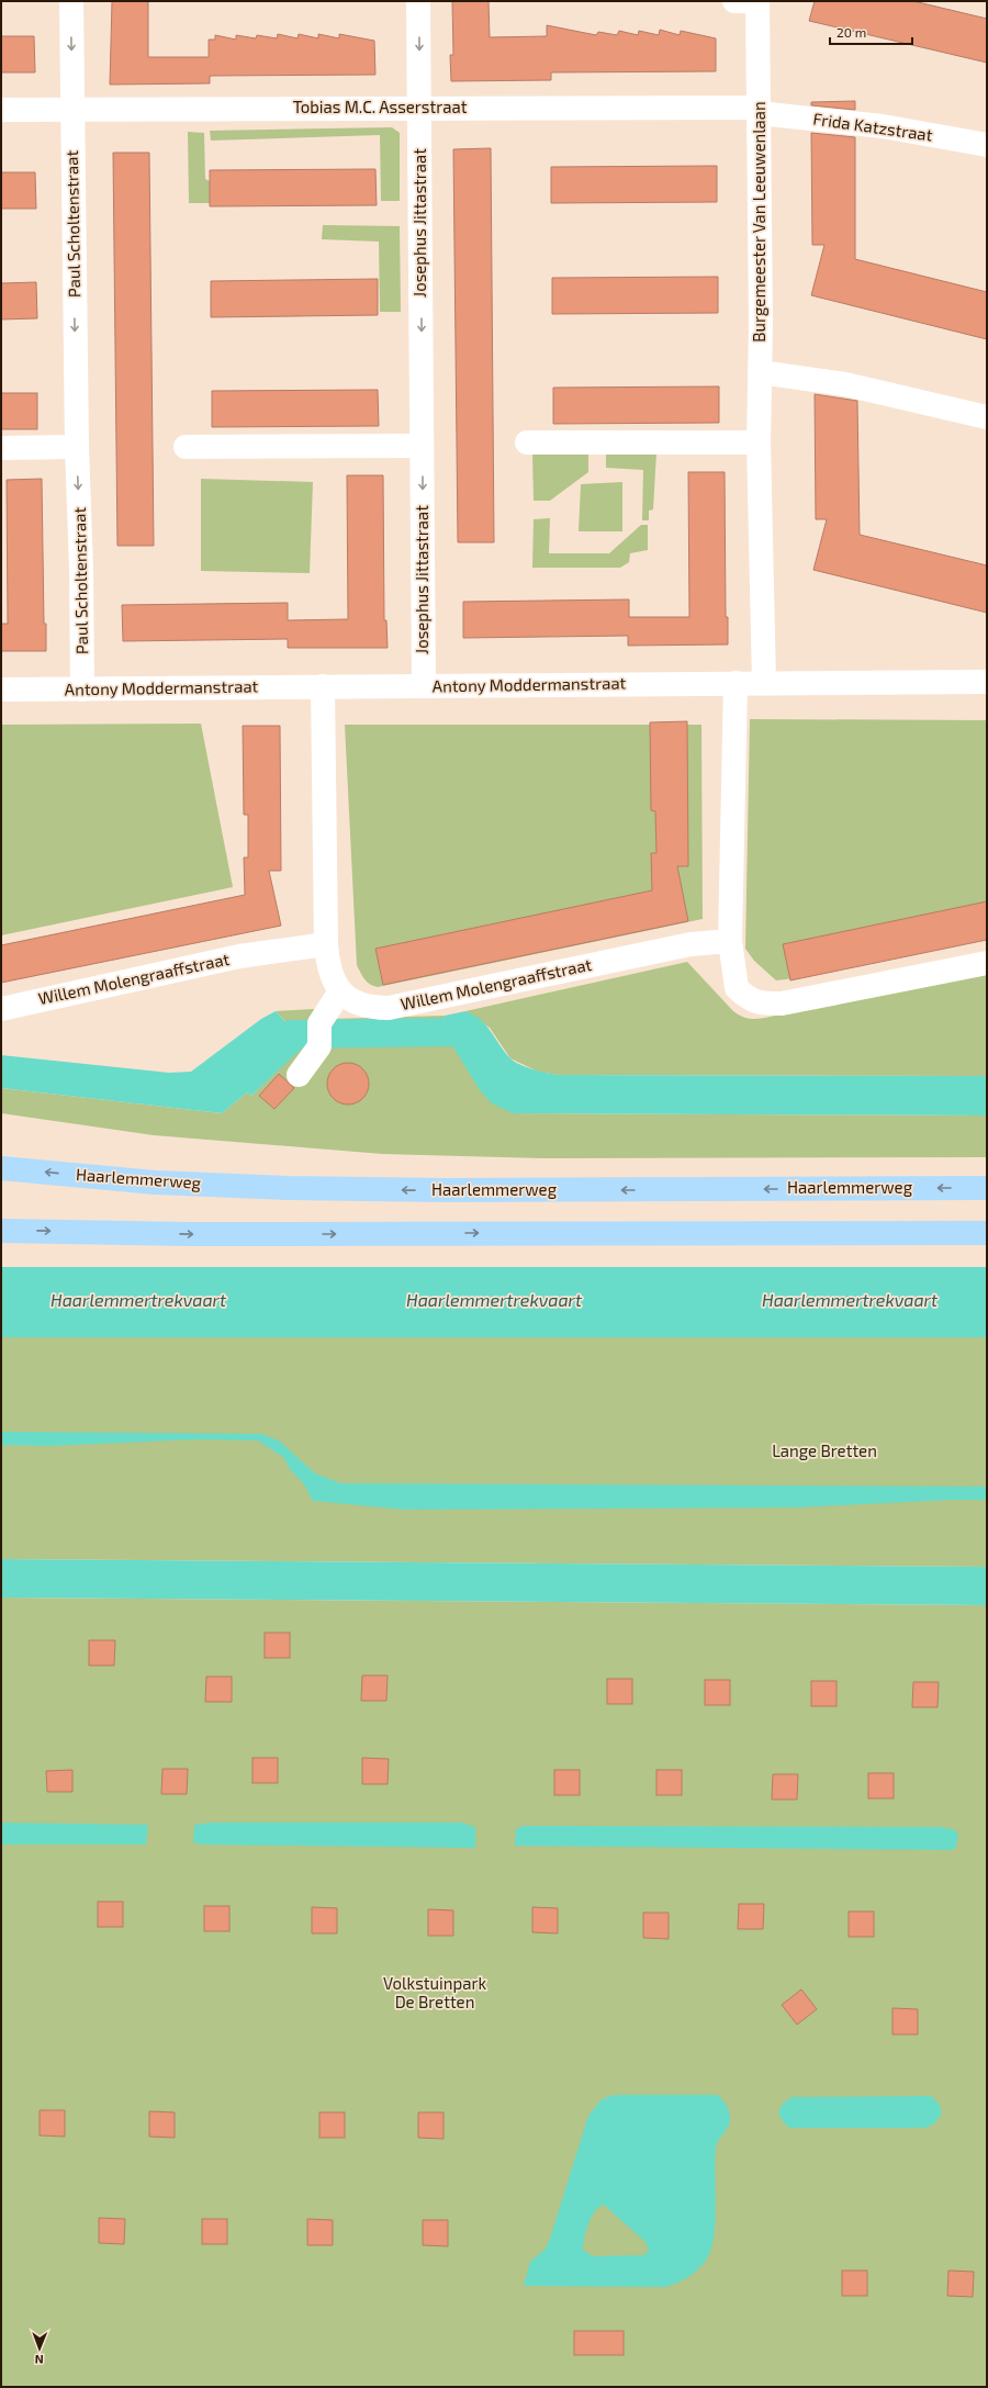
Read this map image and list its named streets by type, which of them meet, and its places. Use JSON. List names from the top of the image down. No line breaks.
{"streets":{"main road":["Haarlemmerweg"],"street":["Tobias M.C. Asserstraat","Frida Katzstraat","Burgemeester Van Leeuwenlaan","Josephus Jittastraat","Paul Scholtenstraat","Antony Moddermanstraat","Willem Molengraaffstraat"]},"crossings":[["Tobias M.C. Asserstraat","Frida Katzstraat"],["Tobias M.C. Asserstraat","Burgemeester Van Leeuwenlaan"],["Tobias M.C. Asserstraat","Josephus Jittastraat"],["Tobias M.C. Asserstraat","Paul Scholtenstraat"],["Frida Katzstraat","Burgemeester Van Leeuwenlaan"],["Burgemeester Van Leeuwenlaan","Antony Moddermanstraat"],["Josephus Jittastraat","Antony Moddermanstraat"],["Paul Scholtenstraat","Antony Moddermanstraat"]],"one_way":["Josephus Jittastraat","Paul Scholtenstraat"],"water":["Haarlemmertrekvaart"],"parks":["Lange Bretten","Volkstuinpark De Bretten"],"scale_bar":"20 m","north":"bottom"}
